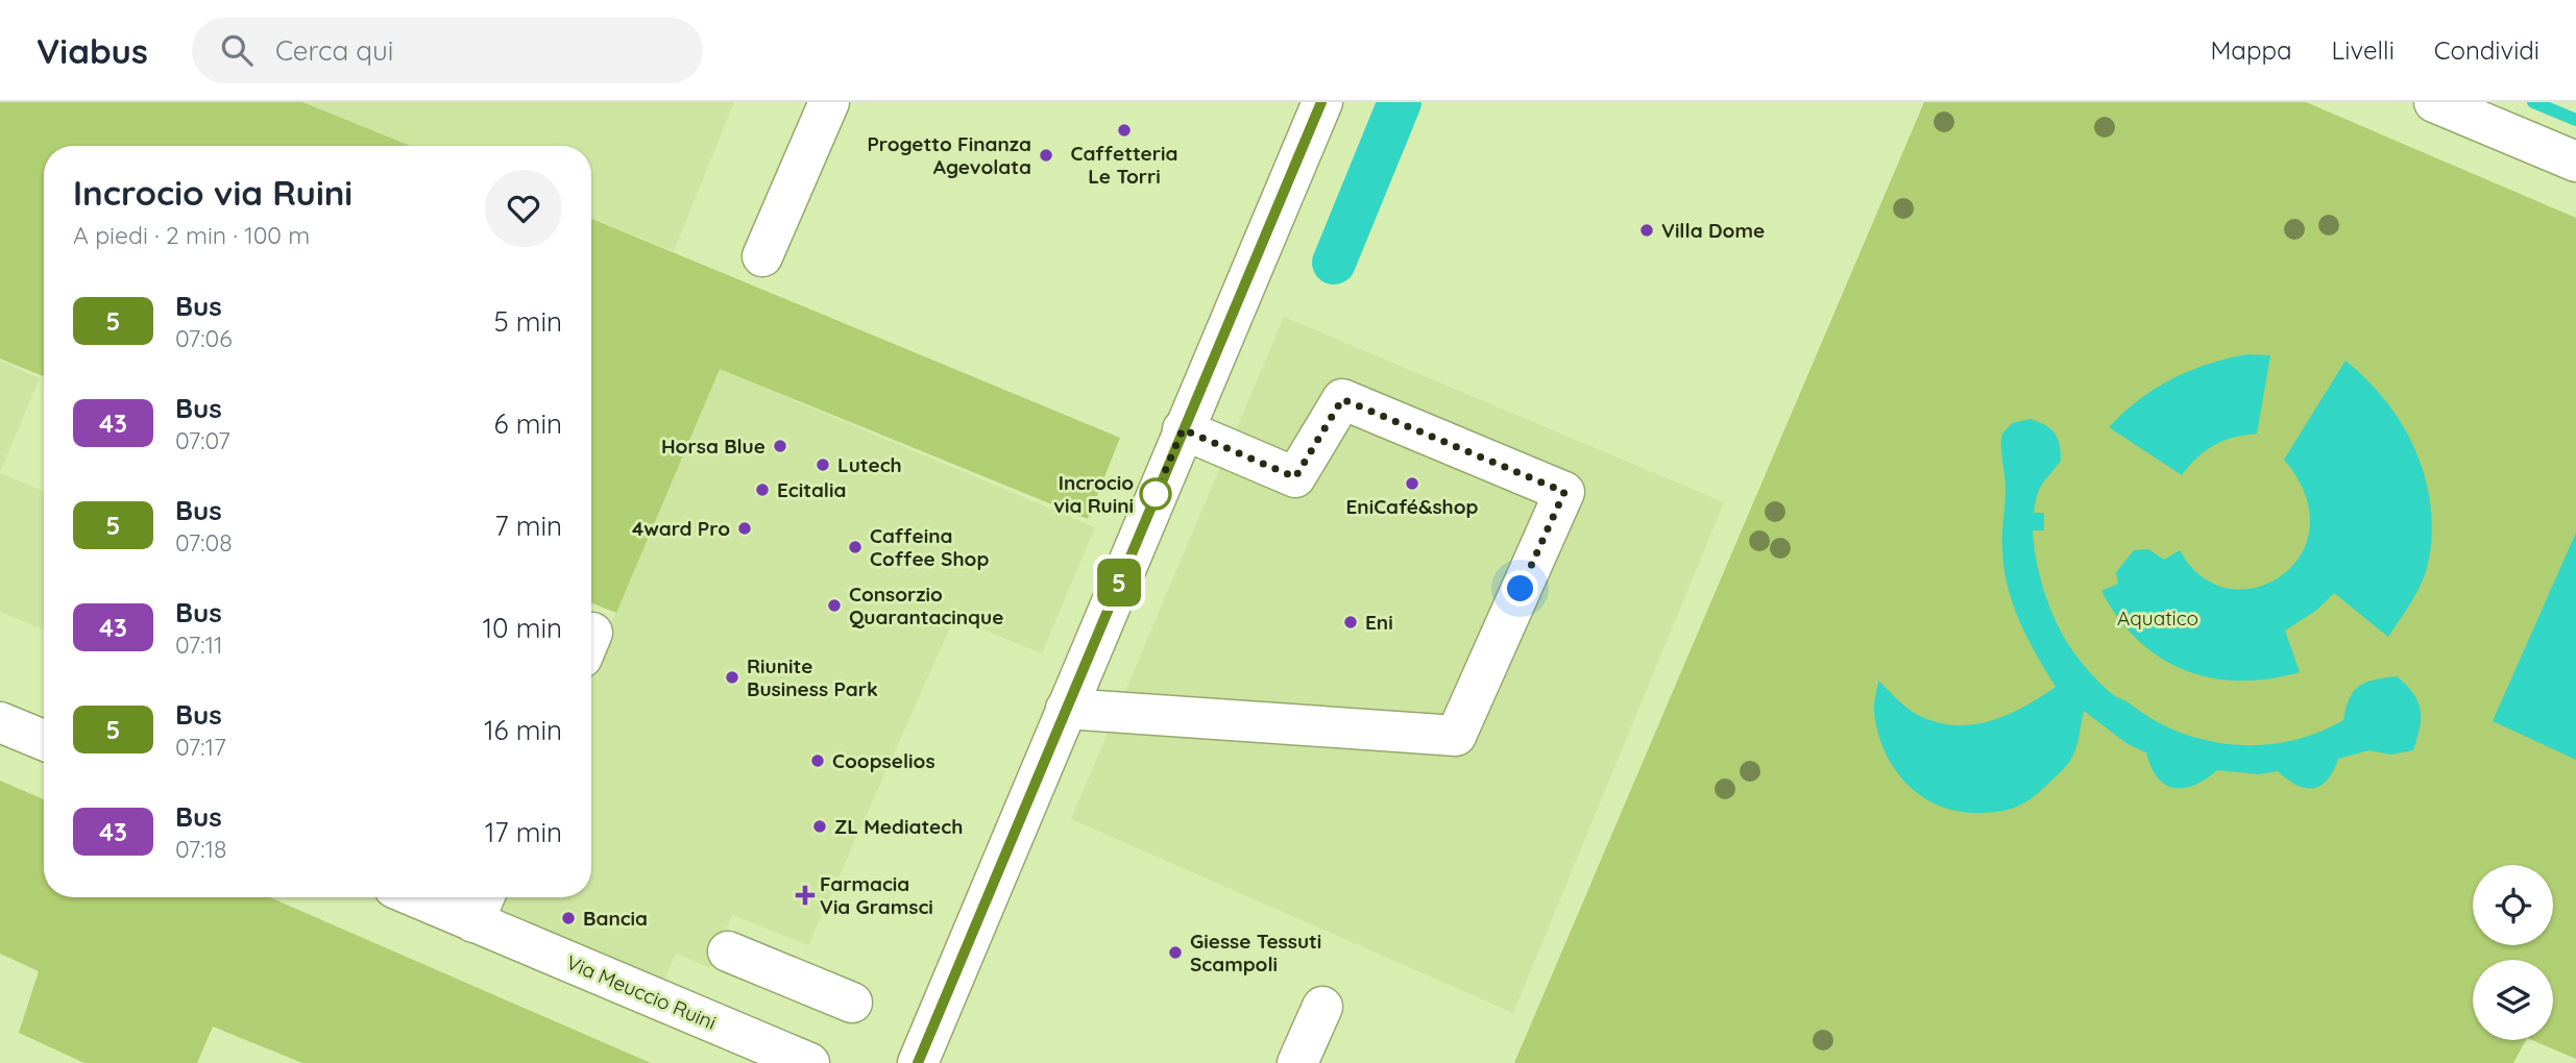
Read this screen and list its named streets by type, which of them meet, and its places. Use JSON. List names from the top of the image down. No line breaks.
{"streets":{"street":["Via Meuccio Ruini"]},"parks":["Aquatico"],"places":{"other":["Caffetteria Le Torri","Progetto Finanza Agevolata","Villa Dome","Horsa Blue","Lutech","EniCafé&shop","Ecitalia","Incrocio via Ruini","4ward Pro","Caffeina Coffee Shop","Consorzio Quarantacinque","Eni","Riunite Business Park","Coopselios","ZL Mediatech","Bancia","Giesse Tessuti Scampoli"],"health":["Farmacia Via Gramsci"]},"lines":["bus line 5"],"page":{"header":"Viabus","search":"Cerca qui","nav":["Mappa","Livelli","Condividi"],"on_map":"5","heading":["Incrocio via Ruini","A piedi · 2 min · 100 m"],"list":[{"mark":"5","name":"Bus","note":"07:06","value":"5 min"},{"mark":"43","name":"Bus","note":"07:07","value":"6 min"},{"mark":"5","name":"Bus","note":"07:08","value":"7 min"},{"mark":"43","name":"Bus","note":"07:11","value":"10 min"},{"mark":"5","name":"Bus","note":"07:17","value":"16 min"},{"mark":"43","name":"Bus","note":"07:18","value":"17 min"}]}}
